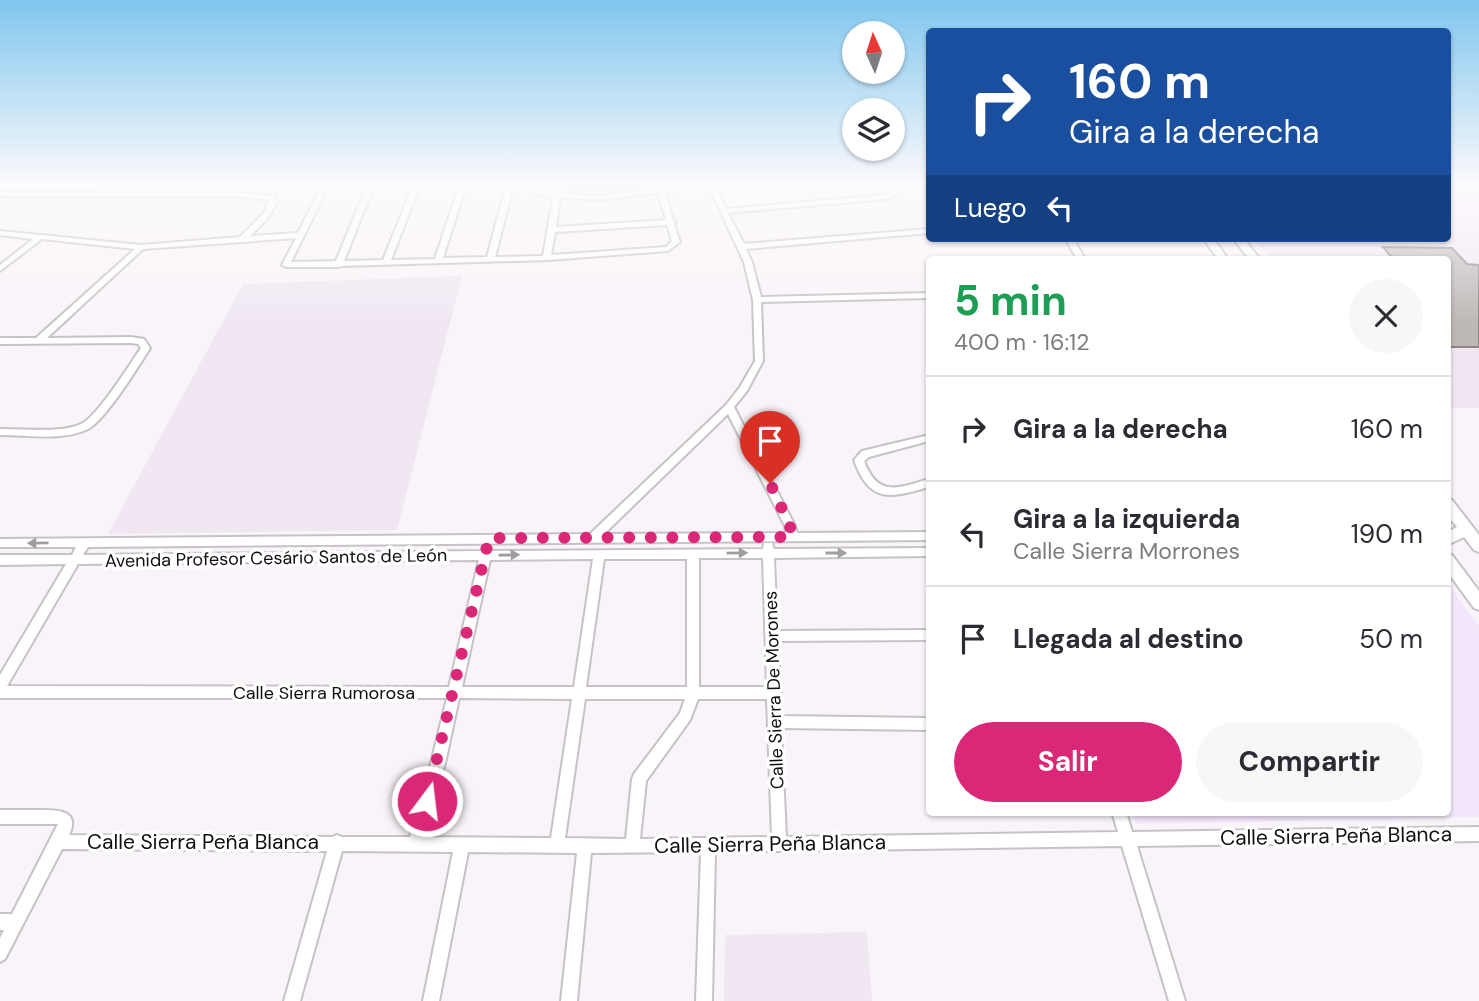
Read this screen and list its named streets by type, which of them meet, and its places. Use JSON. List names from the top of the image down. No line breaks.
{"streets":{"street":["Avenida Profesor Cesário Santos de León","Calle Sierra De Morones","Calle Sierra Rumorosa","Calle Sierra Peña Blanca"]},"crossings":[["Avenida Profesor Cesário Santos de León","Calle Sierra De Morones"],["Calle Sierra De Morones","Calle Sierra Rumorosa"],["Calle Sierra De Morones","Calle Sierra Peña Blanca"]],"north":"top","page":{"turn":["160 m","Gira a la derecha"],"then":"Luego","heading":["5 min","400 m · 16:12"],"list":[{"name":"Gira a la derecha","value":"160 m"},{"name":"Gira a la izquierda","note":"Calle Sierra Morrones","value":"190 m"},{"name":"Llegada al destino","value":"50 m"}],"buttons":["Salir","Compartir"]}}
